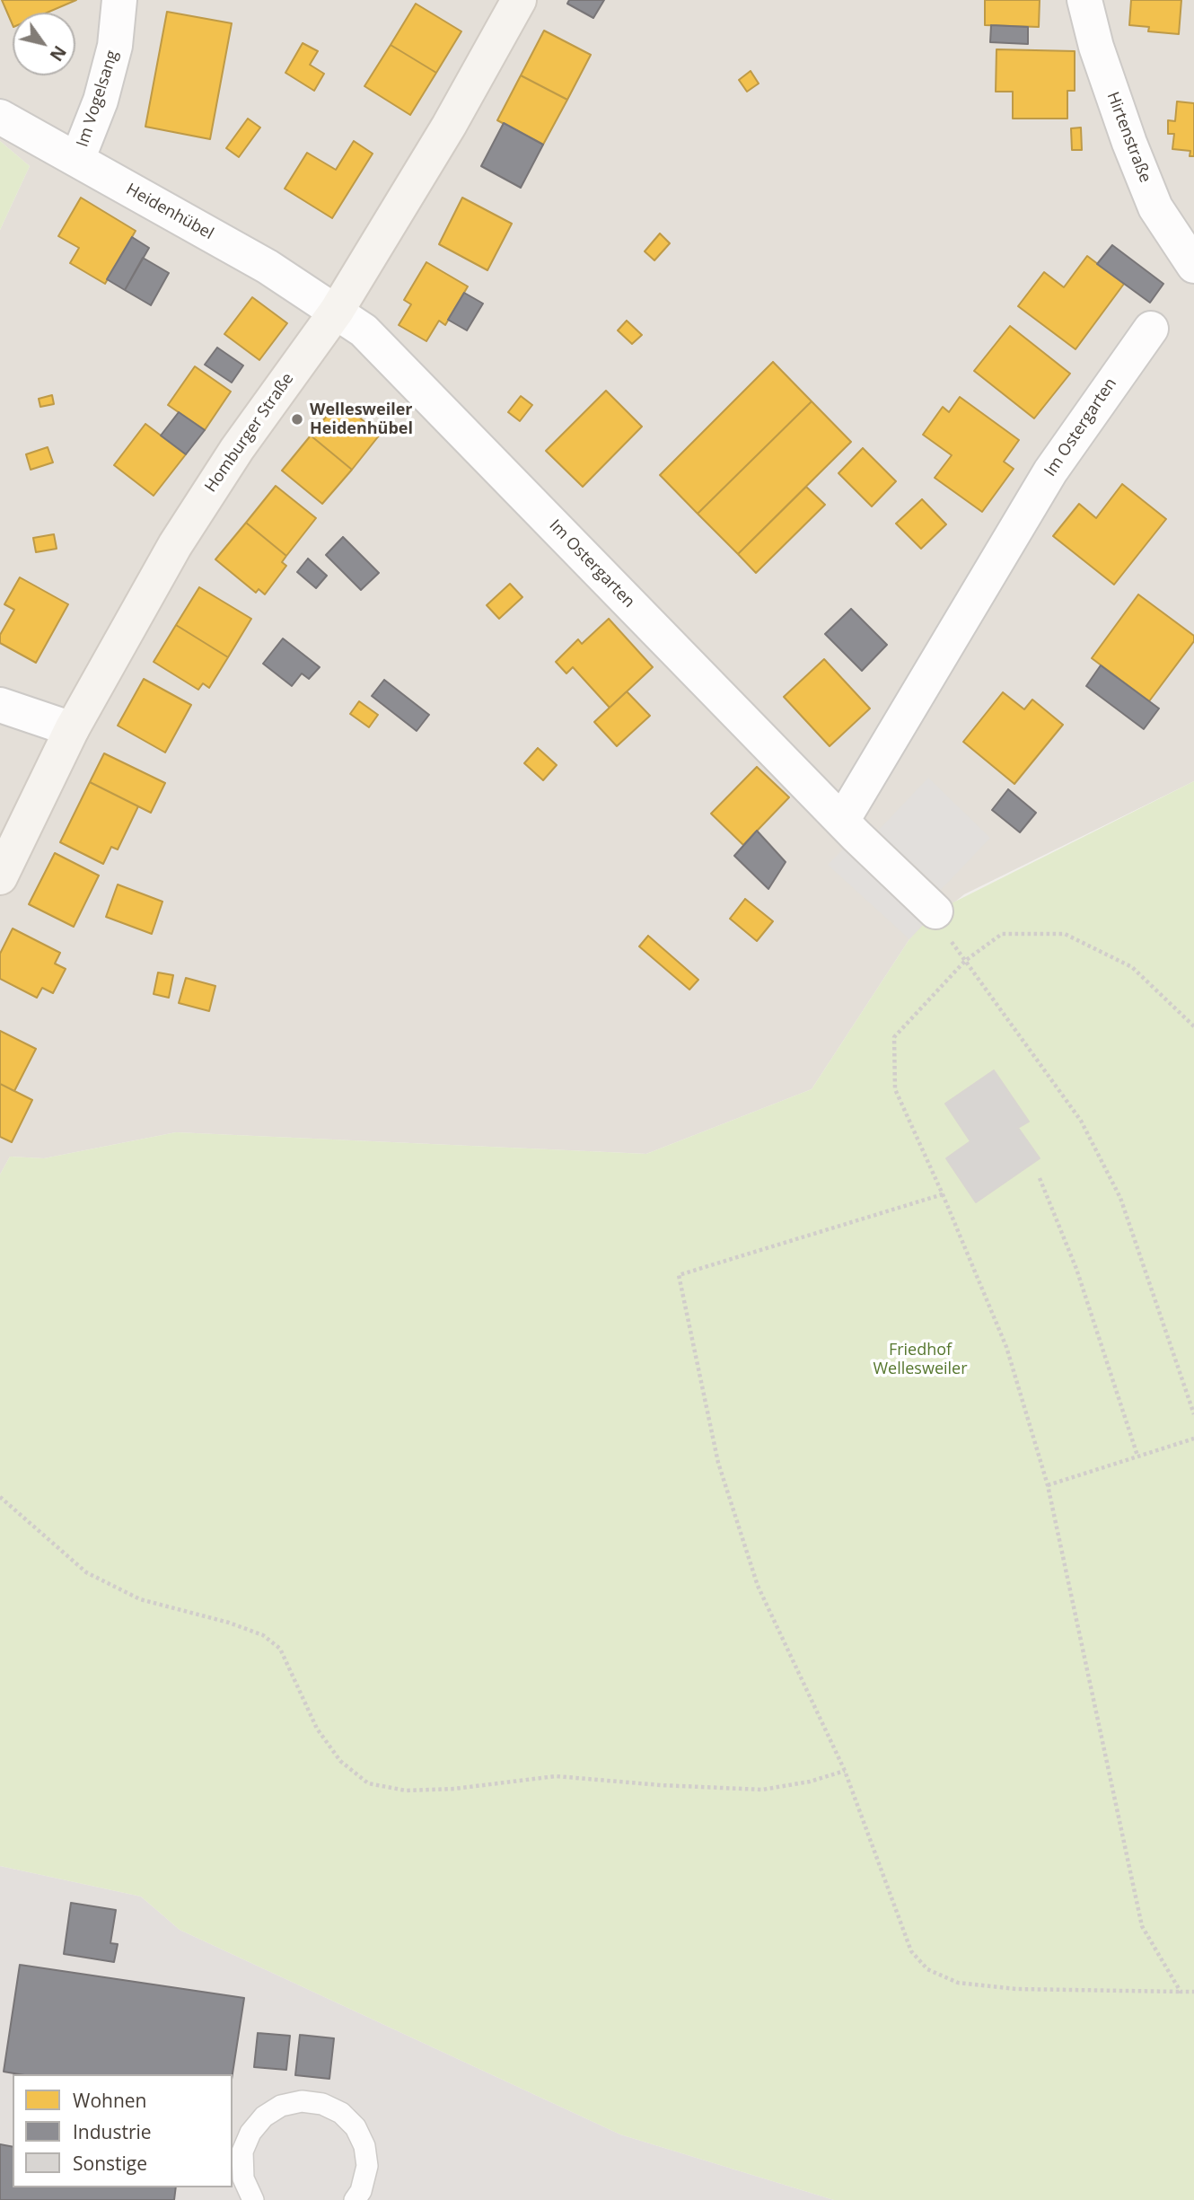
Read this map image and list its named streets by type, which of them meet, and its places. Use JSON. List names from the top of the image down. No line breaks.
{"streets":{"main road":["Homburger Straße"],"street":["Im Vogelsang","Hirtenstraße","Heidenhübel","Im Ostergarten"]},"crossings":[["Im Vogelsang","Heidenhübel"],["Heidenhübel","Im Ostergarten"],["Heidenhübel","Homburger Straße"],["Im Ostergarten","Homburger Straße"]],"parks":["Friedhof Wellesweiler"],"places":["Wellesweiler Heidenhübel"],"legend":["Wohnen","Industrie","Sonstige"],"north":"bottom right"}
